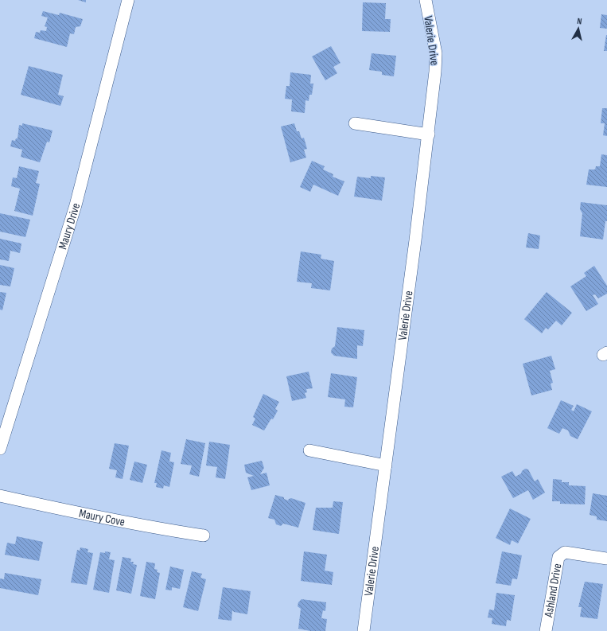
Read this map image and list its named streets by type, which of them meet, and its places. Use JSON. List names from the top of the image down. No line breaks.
{"streets":{"street":["Valerie Drive","Maury Drive","Maury Cove","Ashland Drive"]},"north":"top"}
